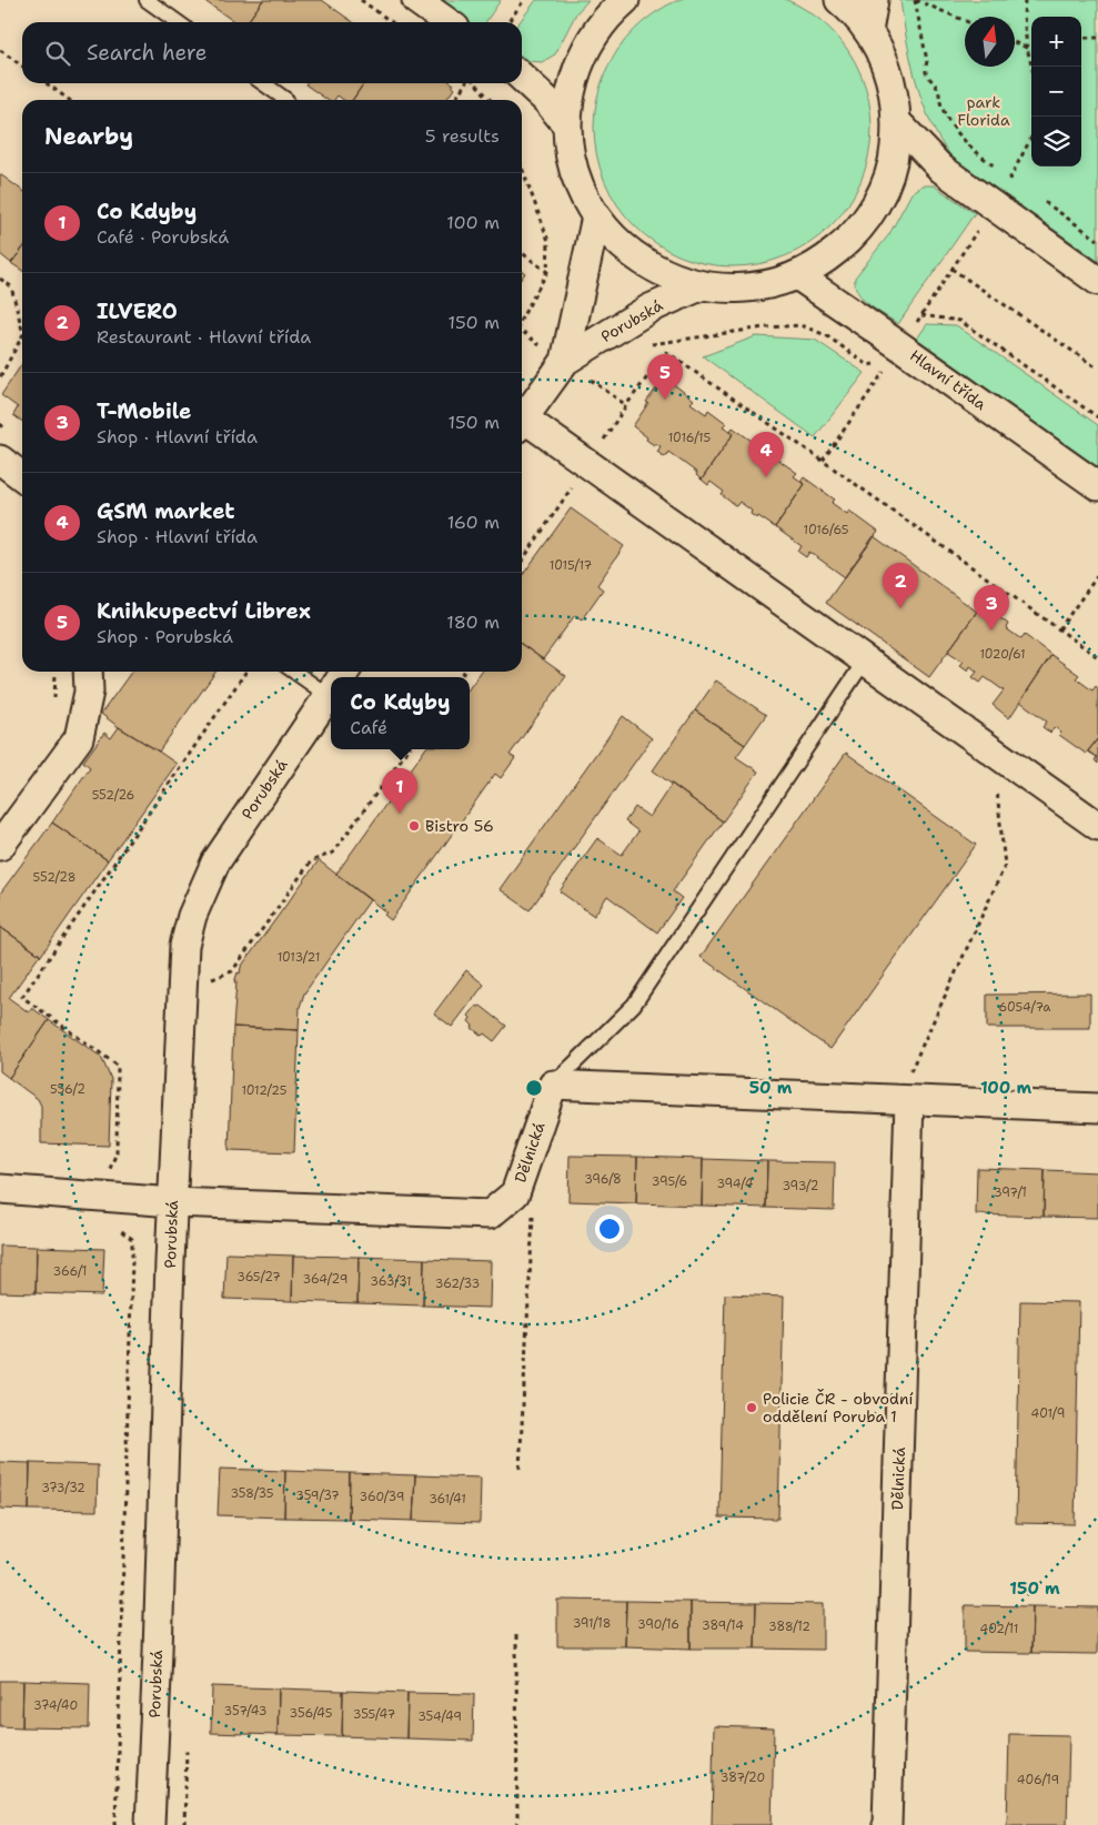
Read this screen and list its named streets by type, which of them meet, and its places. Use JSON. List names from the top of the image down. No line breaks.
{"streets":{"street":["Porubská","Hlavní třída","Dělnická"]},"crossings":[["Porubská","Dělnická"]],"parks":["park Florida"],"places":["Bistro 56","Policie ČR - obvodní oddělení Poruba 1"],"house_numbers":["1016/15","1016/65","1015/17","1020/61","552/26","552/28","1013/21","6054/7a","556/2","1012/25","396/8","395/6","394/4","393/2","397/1","366/1","365/27","364/29","363/31","362/33","401/9","373/32","358/35","359/37","360/39","361/41","391/18","390/16","389/14","388/12","402/11","374/40","357/43","356/45","355/47","354/49","387/20","406/19"],"north":"top","page":{"map_buttons":["+","−"],"search":"Search here","heading":["Nearby","5 results"],"list":[{"mark":"1","name":"Co Kdyby","note":"Café · Porubská","value":"100 m"},{"mark":"2","name":"ILVERO","note":"Restaurant · Hlavní třída","value":"150 m"},{"mark":"3","name":"T-Mobile","note":"Shop · Hlavní třída","value":"150 m"},{"mark":"4","name":"GSM market","note":"Shop · Hlavní třída","value":"160 m"},{"mark":"5","name":"Knihkupectví Librex","note":"Shop · Porubská","value":"180 m"}],"pins":["5","4","2","3","1"],"popup":["Co Kdyby","Café"]},"rings":["50 m","100 m","150 m"]}
